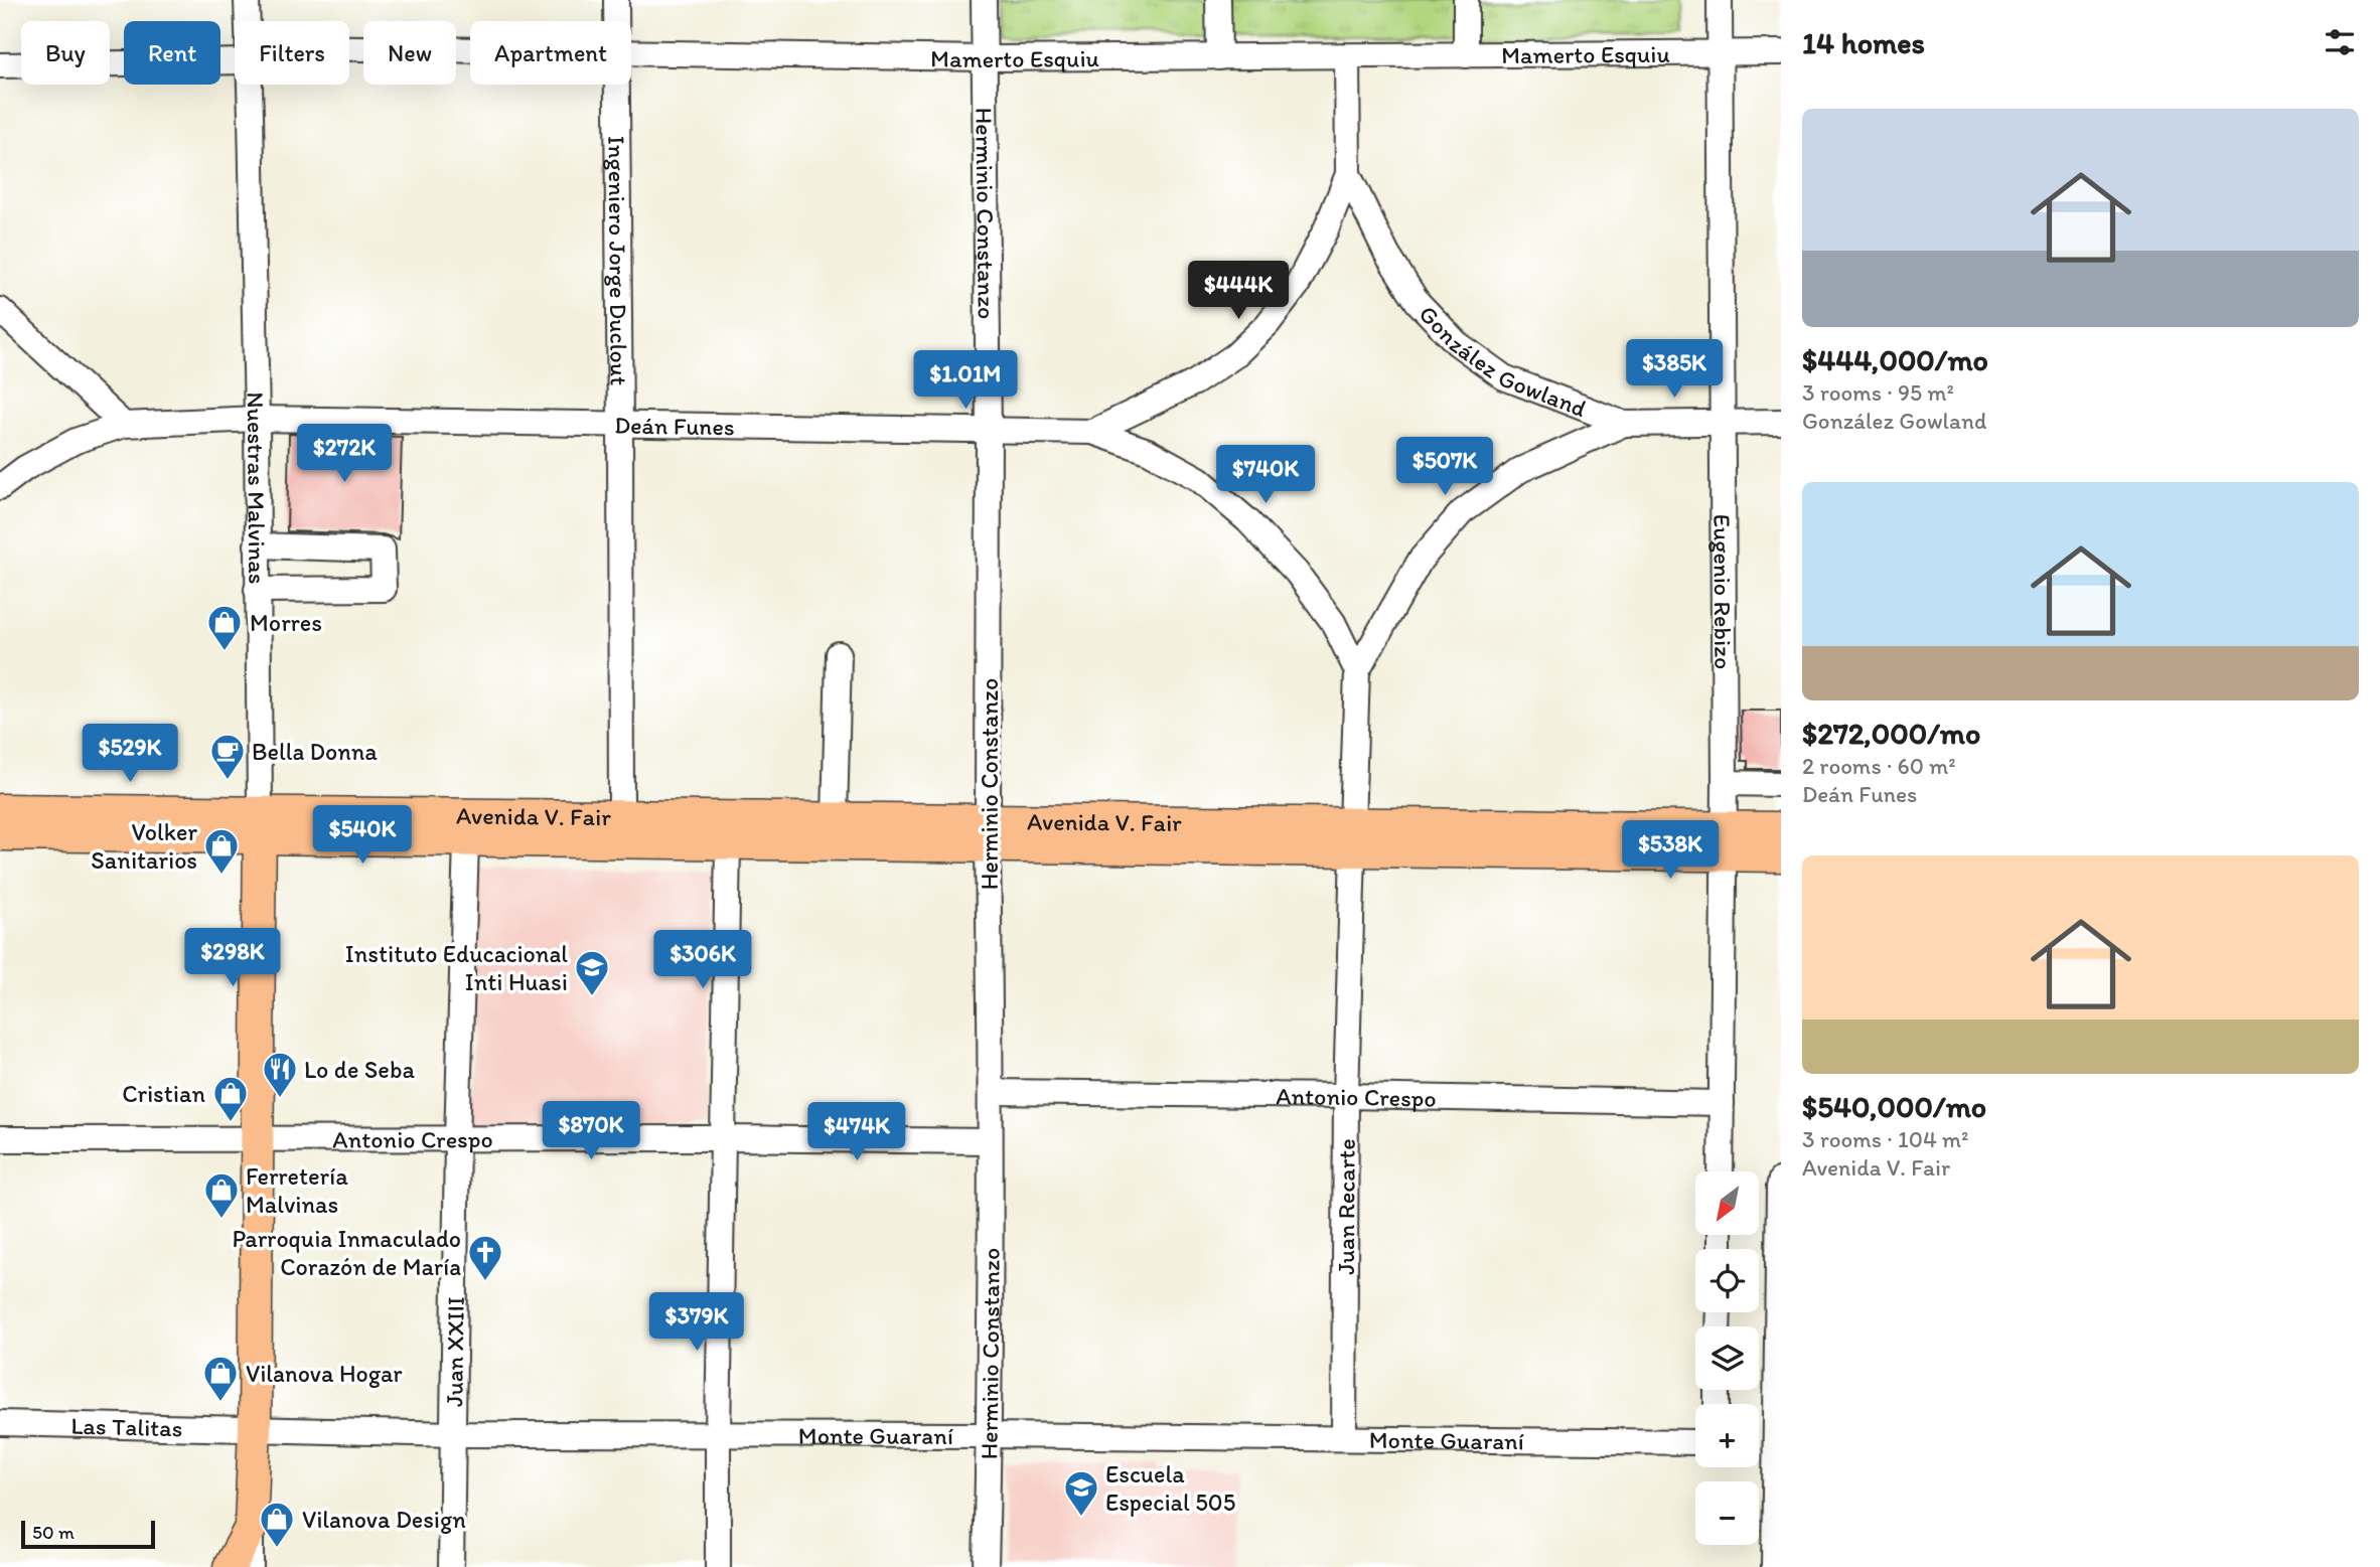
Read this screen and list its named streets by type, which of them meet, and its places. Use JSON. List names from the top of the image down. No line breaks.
{"streets":{"main road":["Nuestras Malvinas","Avenida V. Fair"],"street":["Mamerto Esquiu","Herminio Constanzo","Ingeniero Jorge Duclout","González Gowland","Deán Funes","Eugenio Rebizo","Antonio Crespo","Juan Recarte","Juan XXIII","Las Talitas","Monte Guaraní"]},"crossings":[["Mamerto Esquiu","Herminio Constanzo"],["Mamerto Esquiu","Eugenio Rebizo"],["Herminio Constanzo","Deán Funes"],["Herminio Constanzo","Avenida V. Fair"],["Herminio Constanzo","Antonio Crespo"],["Herminio Constanzo","Monte Guaraní"],["Ingeniero Jorge Duclout","Deán Funes"],["Ingeniero Jorge Duclout","Avenida V. Fair"],["González Gowland","Juan Recarte"],["Deán Funes","Nuestras Malvinas"],["Nuestras Malvinas","Avenida V. Fair"],["Nuestras Malvinas","Antonio Crespo"],["Nuestras Malvinas","Las Talitas"],["Nuestras Malvinas","Monte Guaraní"],["Eugenio Rebizo","Avenida V. Fair"],["Eugenio Rebizo","Antonio Crespo"],["Avenida V. Fair","Juan Recarte"],["Avenida V. Fair","Juan XXIII"],["Antonio Crespo","Juan Recarte"],["Antonio Crespo","Juan XXIII"],["Juan Recarte","Monte Guaraní"],["Juan XXIII","Monte Guaraní"],["Las Talitas","Monte Guaraní"]],"places":{"shop":["Morres","Volker Sanitarios","Cristian","Ferretería Malvinas","Vilanova Hogar","Vilanova Design"],"cafe":["Bella Donna"],"school or university":["Instituto Educacional Inti Huasi","Escuela Especial 505"],"restaurant":["Lo de Seba"],"church":["Parroquia Inmaculado Corazón de María"]},"scale_bar":"50 m","north":"bottom left","page":{"heading":"14 homes","chip":["Buy","Rent","Filters","New","Apartment"],"list":[{"name":"$444,000/mo","note":"3 rooms · 95 m² · González Gowland"},{"name":"$272,000/mo","note":"2 rooms · 60 m² · Deán Funes"},{"name":"$540,000/mo","note":"3 rooms · 104 m² · Avenida V. Fair"}],"price":["$444K","$385K","$1.01M","$272K","$507K","$740K","$529K","$540K","$538K","$298K","$306K","$870K","$474K","$379K"],"map_buttons":["+","−"],"scale":"50 m"}}
